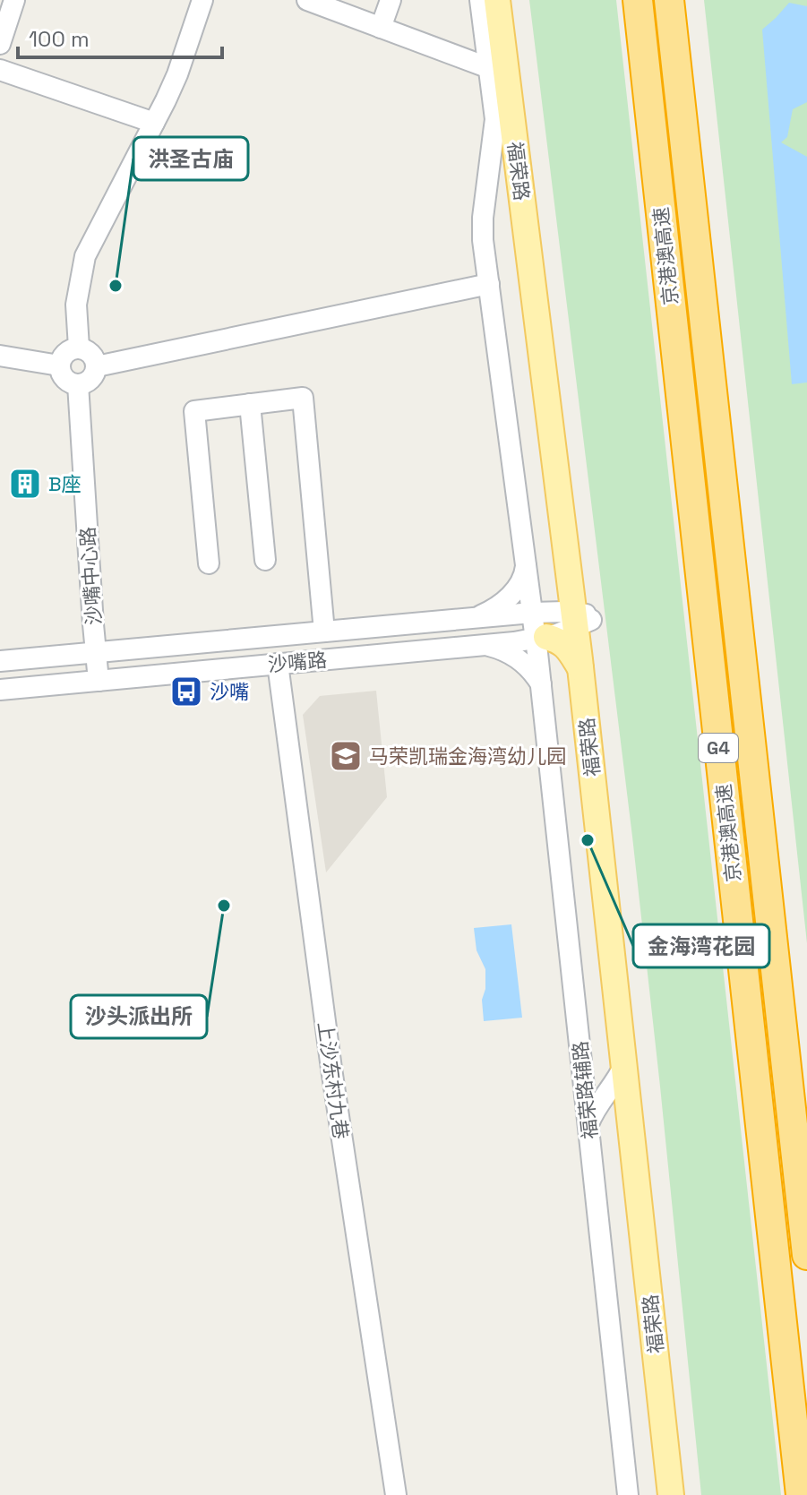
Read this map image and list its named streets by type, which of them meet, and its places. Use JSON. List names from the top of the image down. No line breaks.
{"streets":{"highway":["京港澳高速","G4"],"main road":["福荣路"],"street":["沙嘴中心路","沙嘴路","上沙东村九巷","福荣路辅路"]},"crossings":[["福荣路","沙嘴路"],["福荣路","福荣路辅路"],["沙嘴中心路","沙嘴路"],["沙嘴路","上沙东村九巷"],["沙嘴路","福荣路辅路"]],"places":{"other":["洪圣古庙","金海湾花园","沙头派出所"],"building":["B座"],"bus stop":["沙嘴"],"school or university":["马荣凯瑞金海湾幼儿园"]},"scale_bar":"100 m"}
